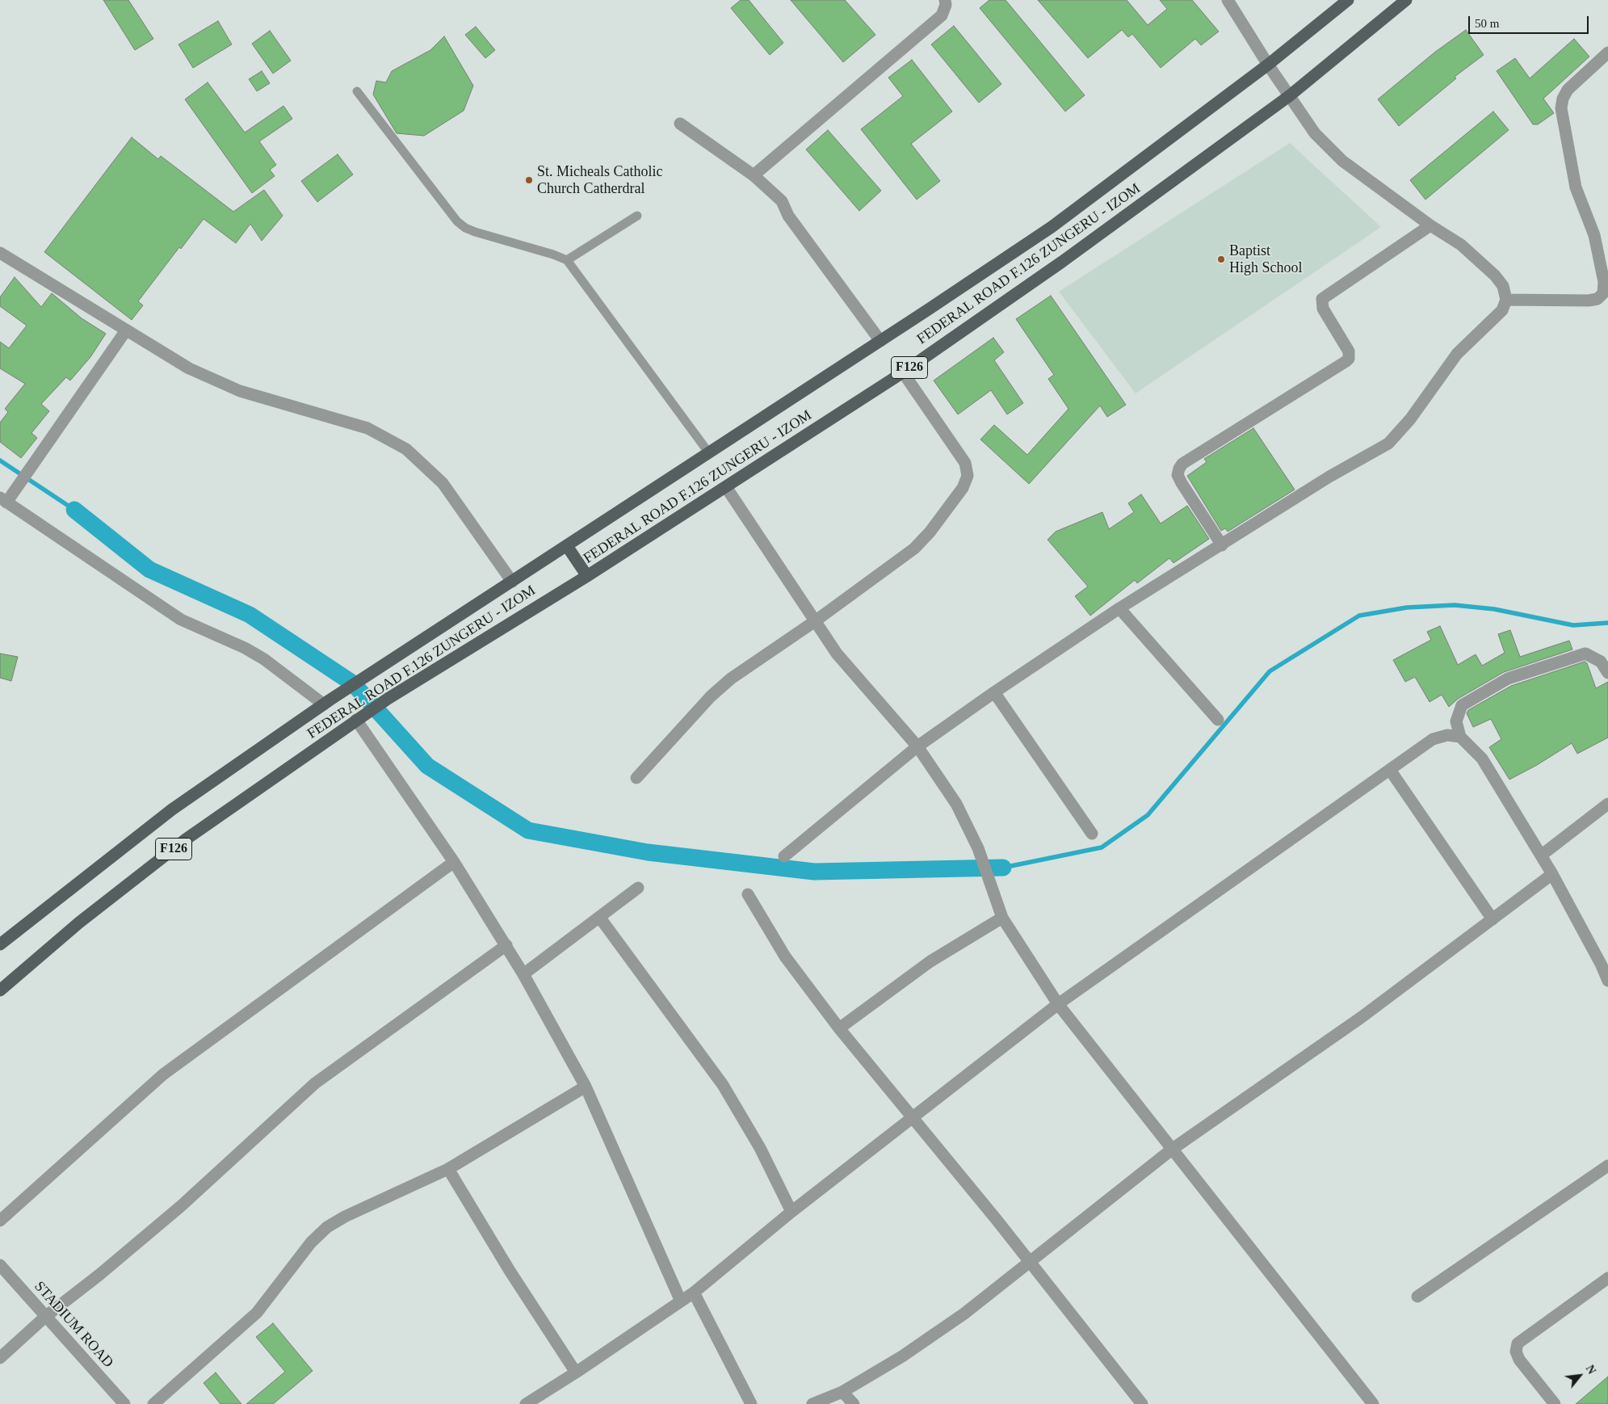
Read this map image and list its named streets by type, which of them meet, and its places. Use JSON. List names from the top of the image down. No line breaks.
{"streets":{"main road":["FEDERAL ROAD F.126 ZUNGERU - IZOM","F126"],"street":["STADIUM ROAD"]},"places":["St. Micheals Catholic Church Catherdral","Baptist High School"],"scale_bar":"50 m","north":"top right"}
